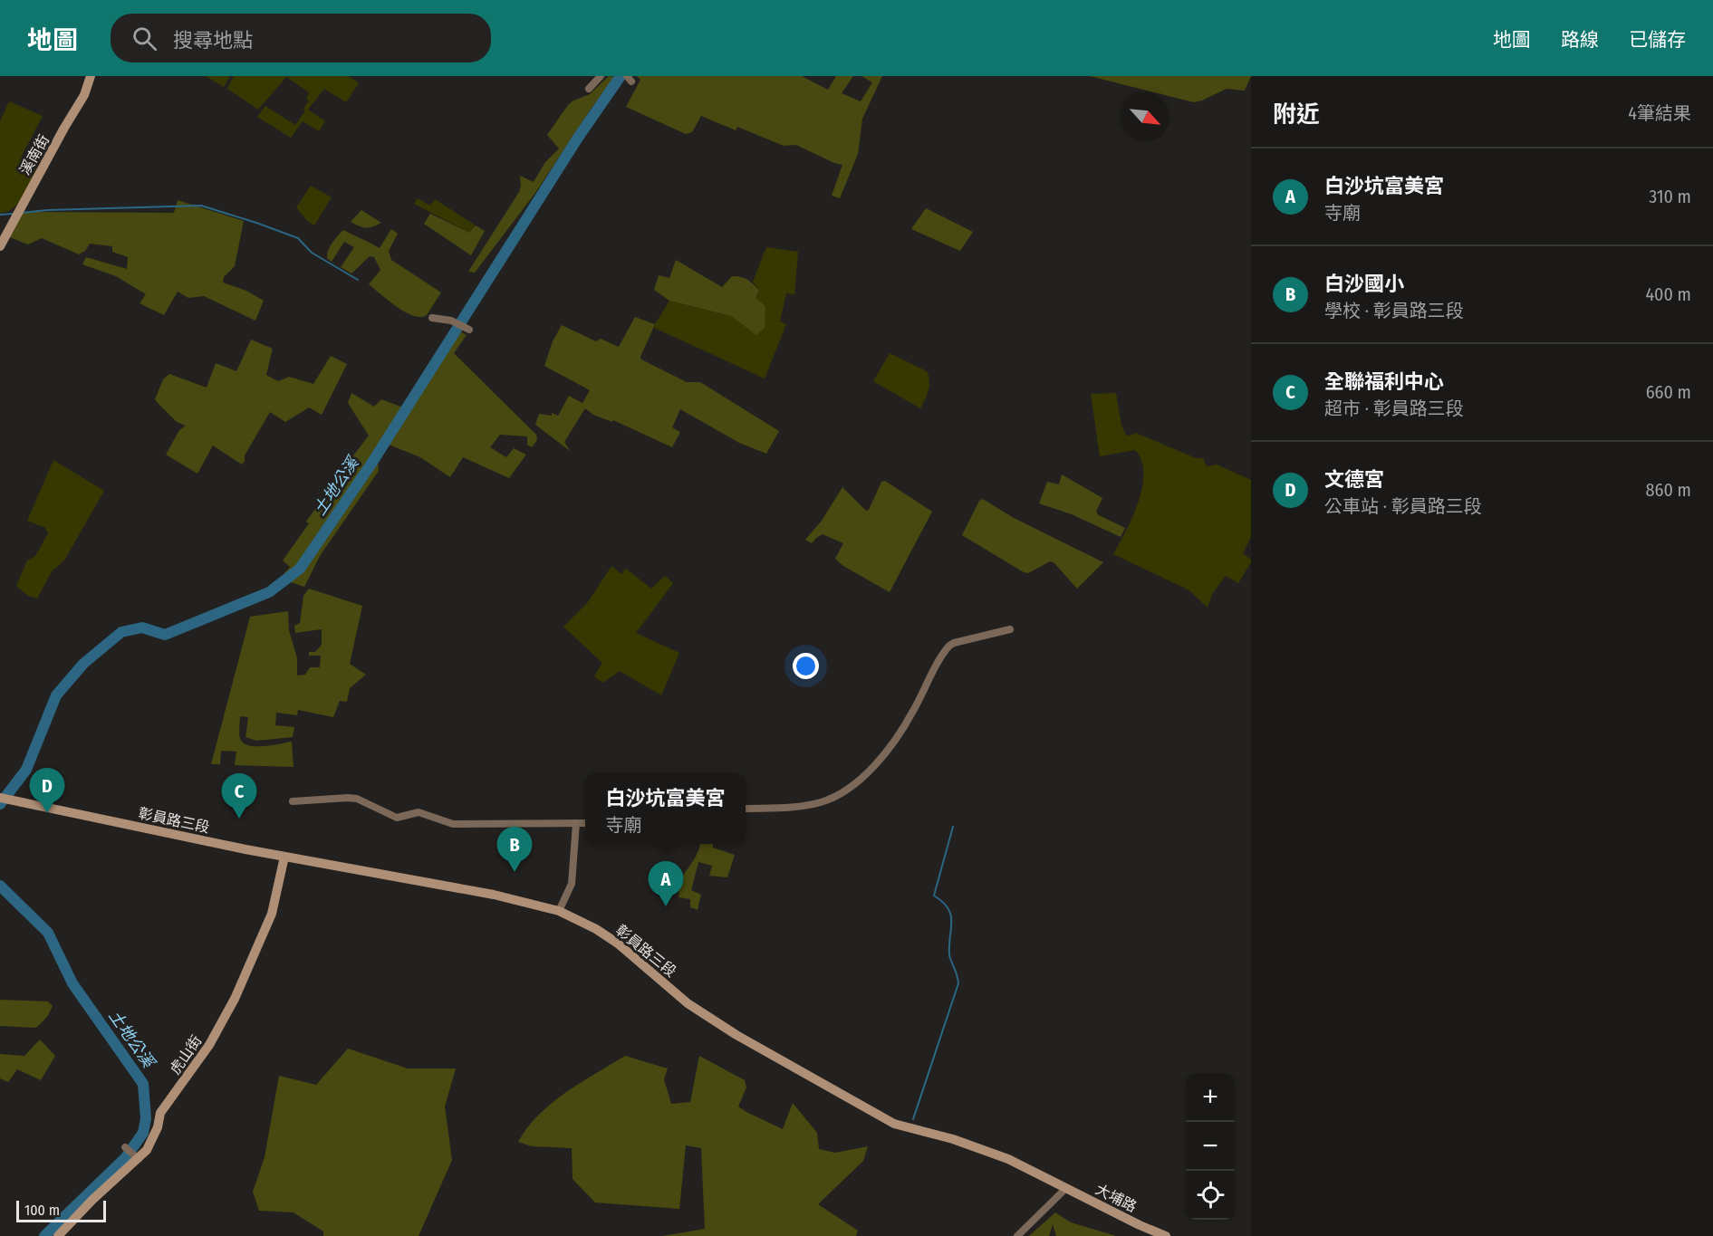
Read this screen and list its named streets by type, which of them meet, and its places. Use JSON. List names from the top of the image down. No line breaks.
{"streets":{"main road":["溪南街","彰員路三段","虎山街","大埔路"]},"crossings":[["彰員路三段","虎山街"],["彰員路三段","大埔路"]],"water":["土地公溪"],"scale_bar":"100 m","north":"bottom right","page":{"header":"地圖","search":"搜尋地點","nav":["地圖","路線","已儲存"],"heading":["附近","4筆結果"],"list":[{"mark":"A","name":"白沙坑富美宮","note":"寺廟","value":"310 m"},{"mark":"B","name":"白沙國小","note":"學校 · 彰員路三段","value":"400 m"},{"mark":"C","name":"全聯福利中心","note":"超市 · 彰員路三段","value":"660 m"},{"mark":"D","name":"文德宮","note":"公車站 · 彰員路三段","value":"860 m"}],"pins":["D","C","B","A"],"popup":["白沙坑富美宮","寺廟"],"map_buttons":["+","−"],"scale":"100 m"}}
